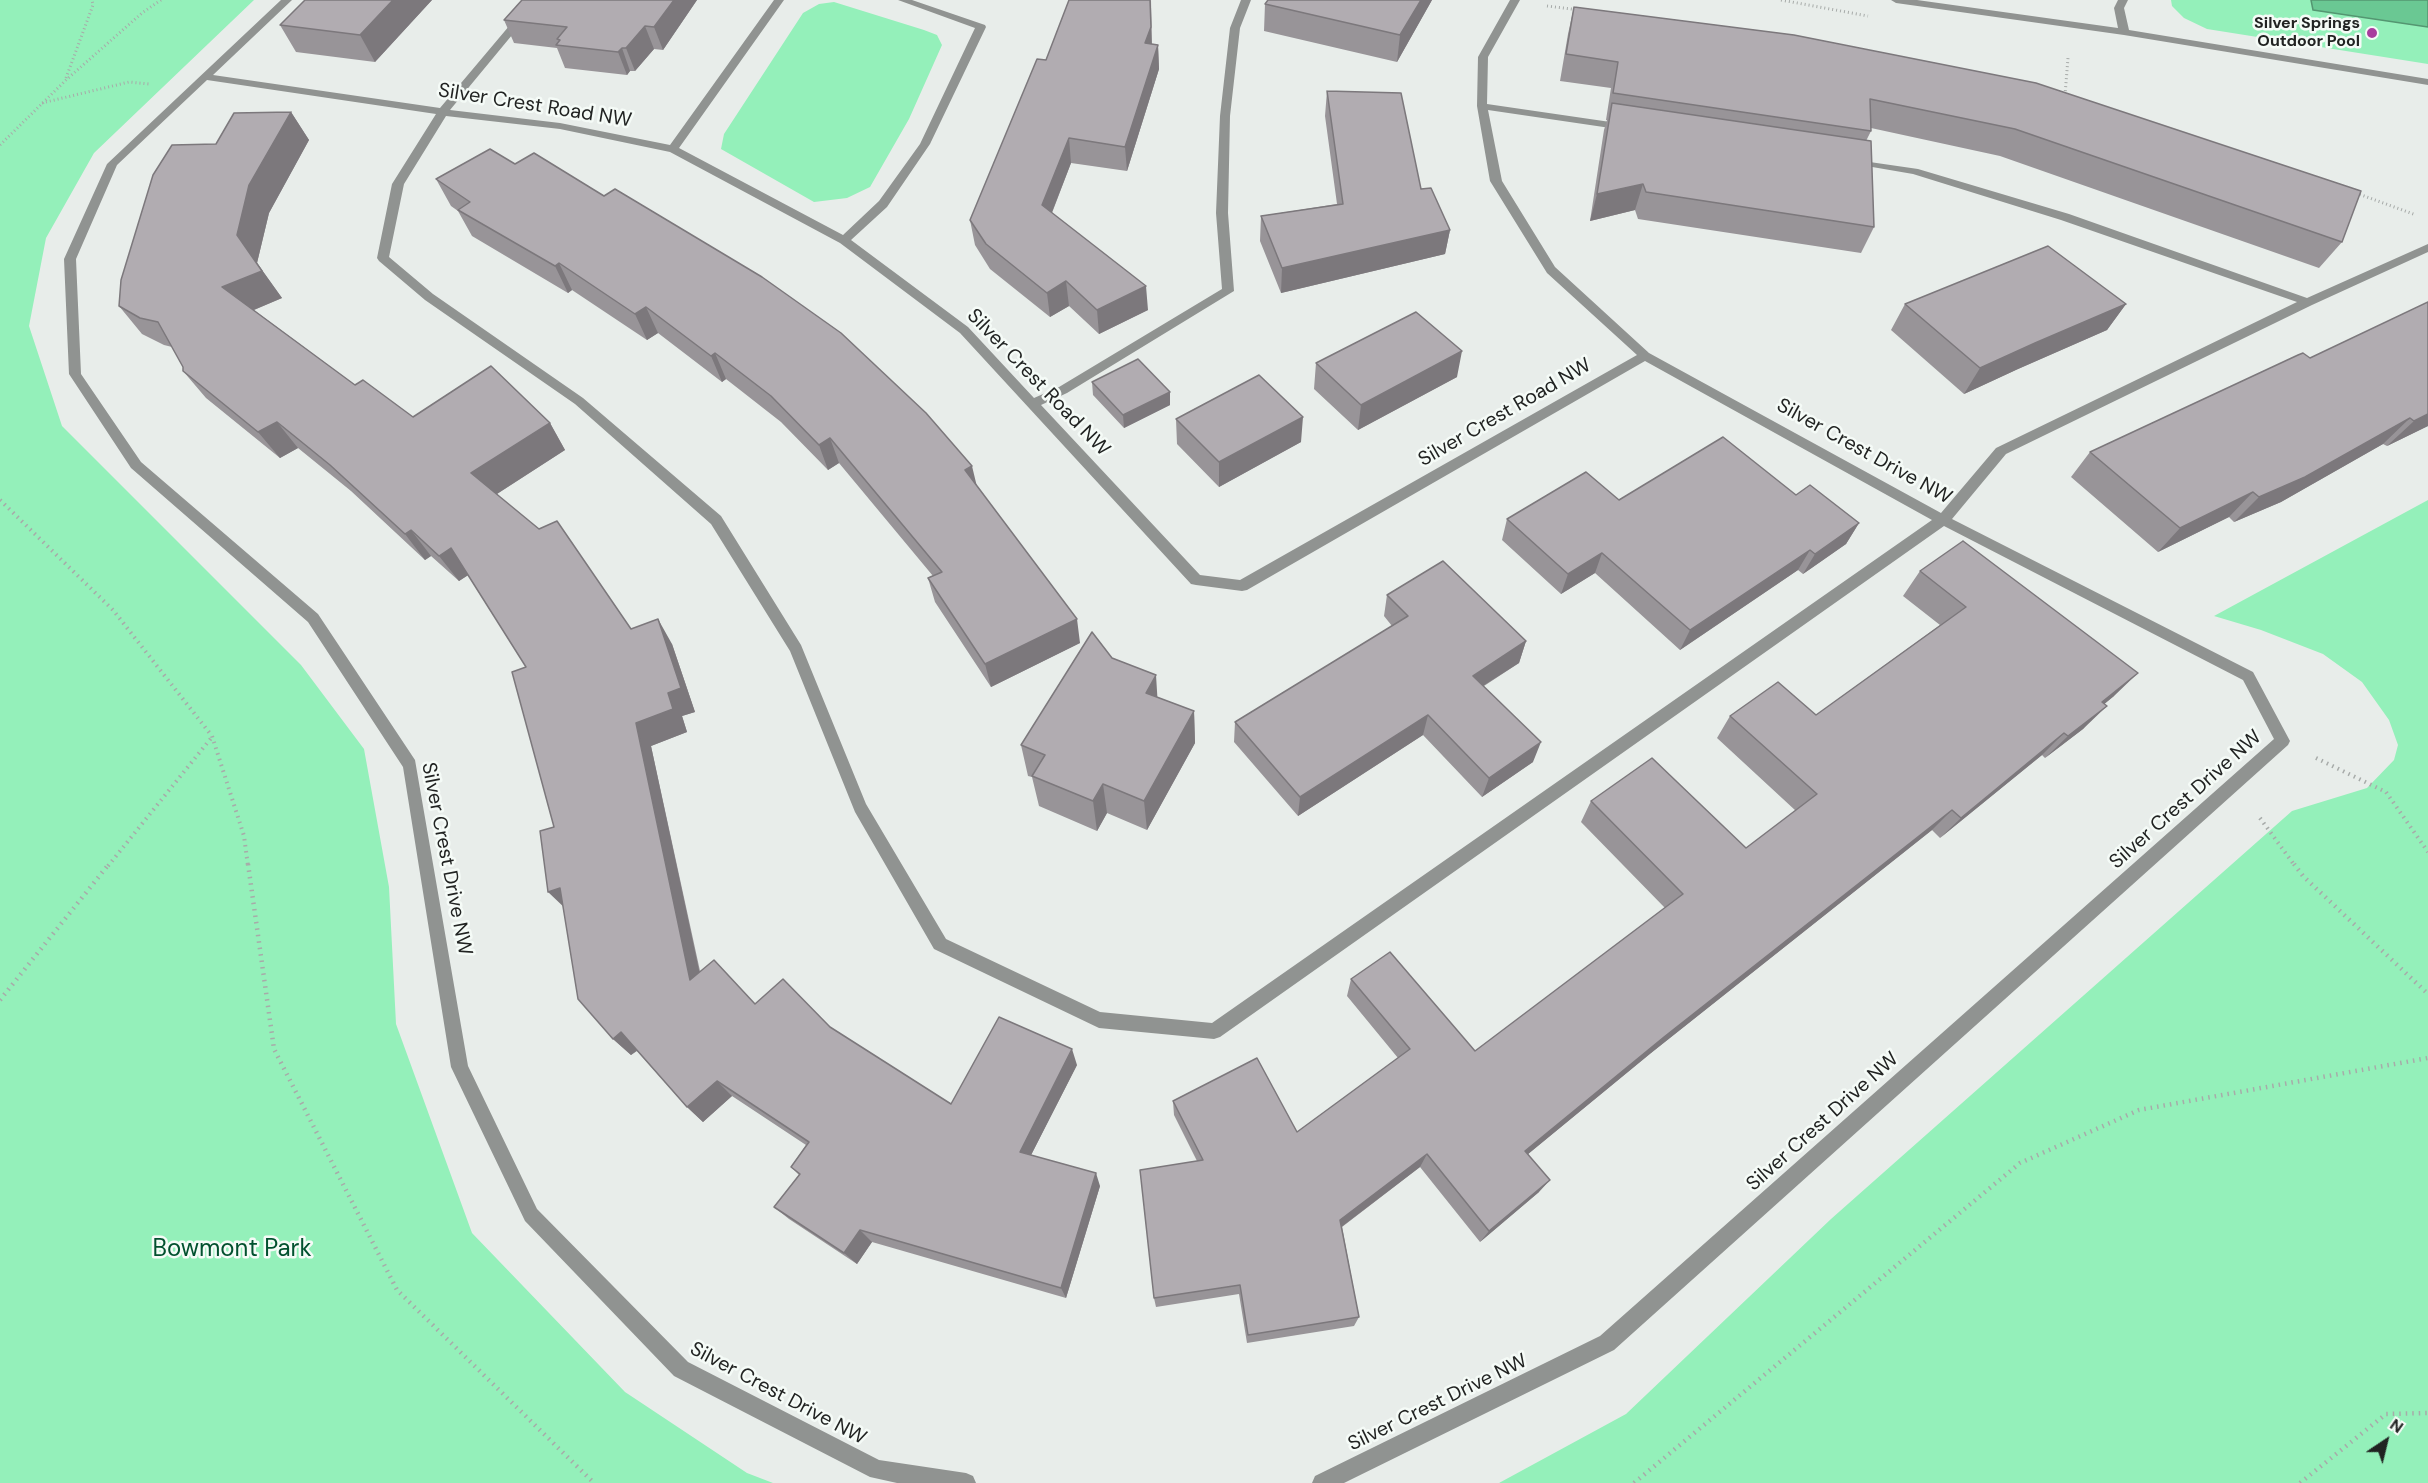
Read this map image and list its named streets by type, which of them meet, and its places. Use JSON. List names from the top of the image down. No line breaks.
{"streets":{"street":["Silver Crest Road NW","Silver Crest Drive NW"]},"crossings":[["Silver Crest Road NW","Silver Crest Drive NW"]],"parks":["Bowmont Park"],"places":["Silver Springs Outdoor Pool"],"north":"top right"}
